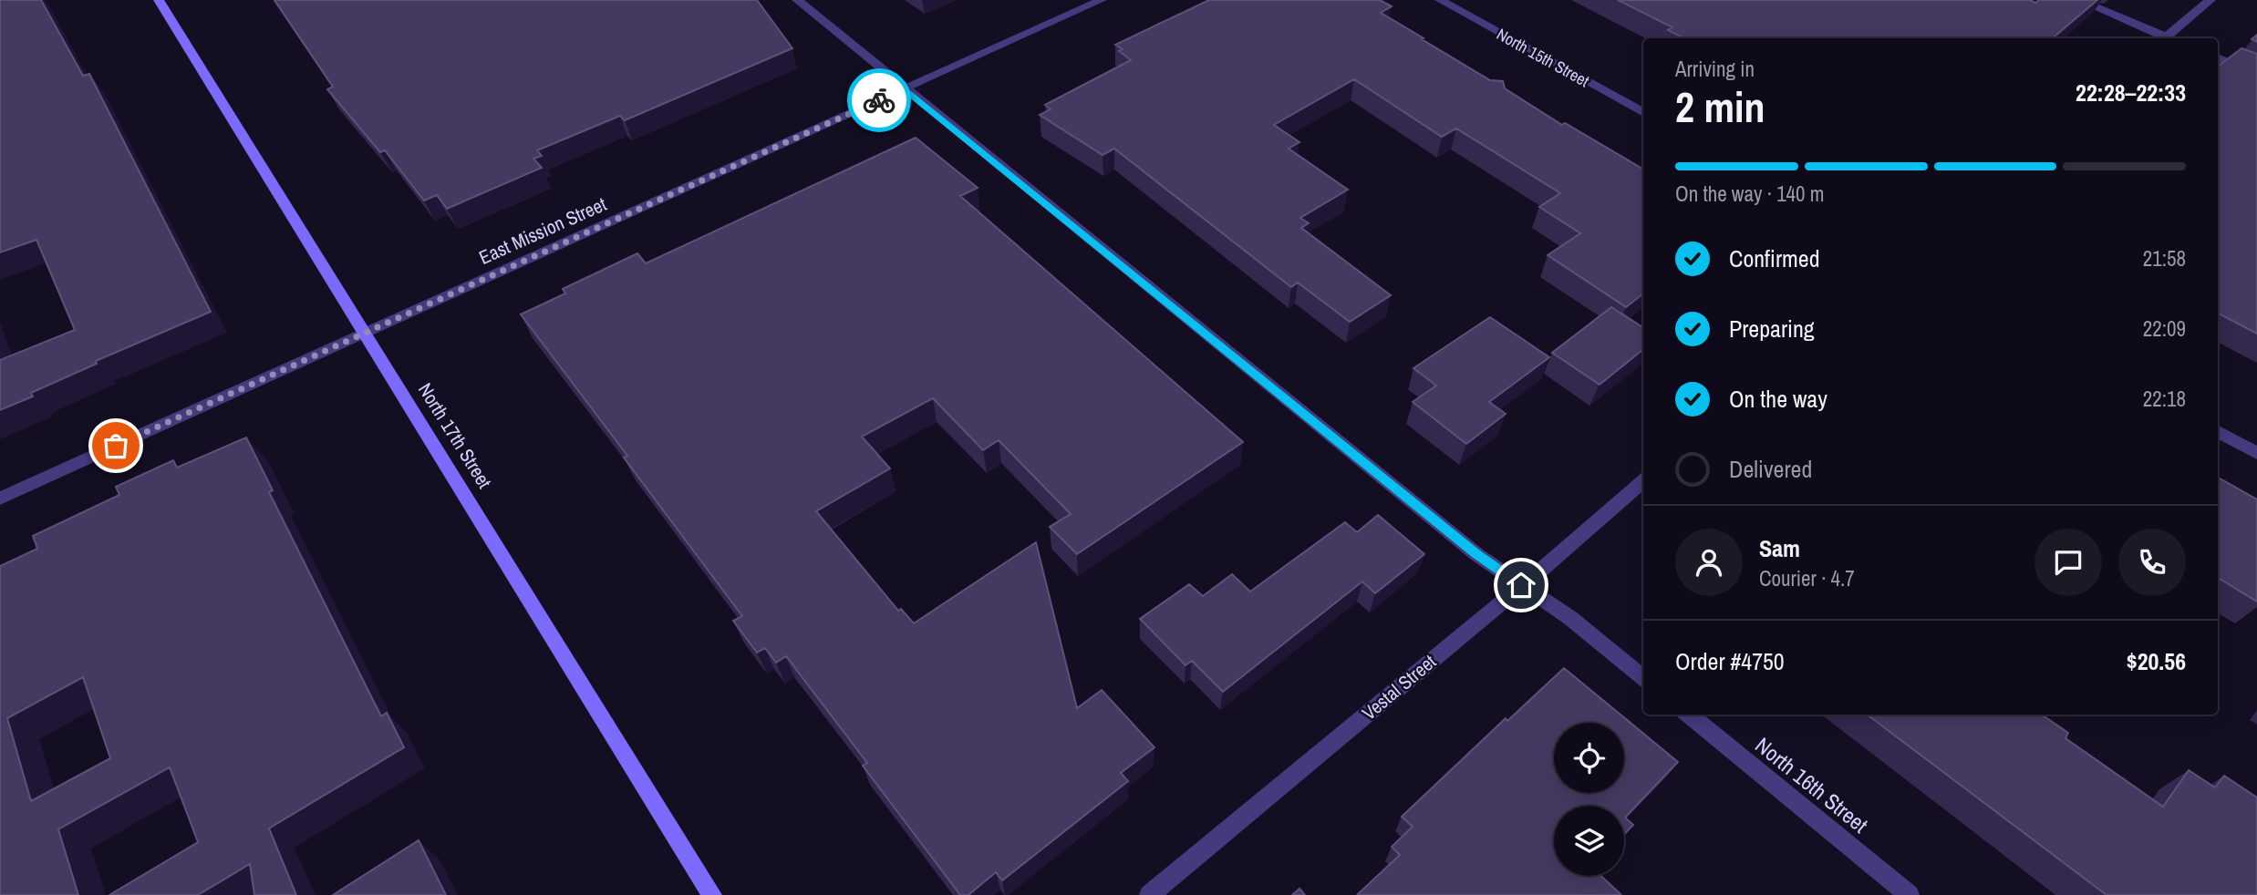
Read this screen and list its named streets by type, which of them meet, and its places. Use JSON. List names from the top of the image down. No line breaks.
{"streets":{"main road":["North 17th Street"],"street":["North 15th Street","East Mission Street","Vestal Street","North 16th Street"]},"crossings":[["East Mission Street","North 17th Street"]],"page":{"heading":["2 min","Arriving in","22:28–22:33"],"panel":["Sam","Courier · 4.7","Order #4750","$20.56"],"bar":"On the way · 140 m","list":[["Confirmed","21:58"],["Preparing","22:09"],["On the way","22:18"],"Delivered"]}}
